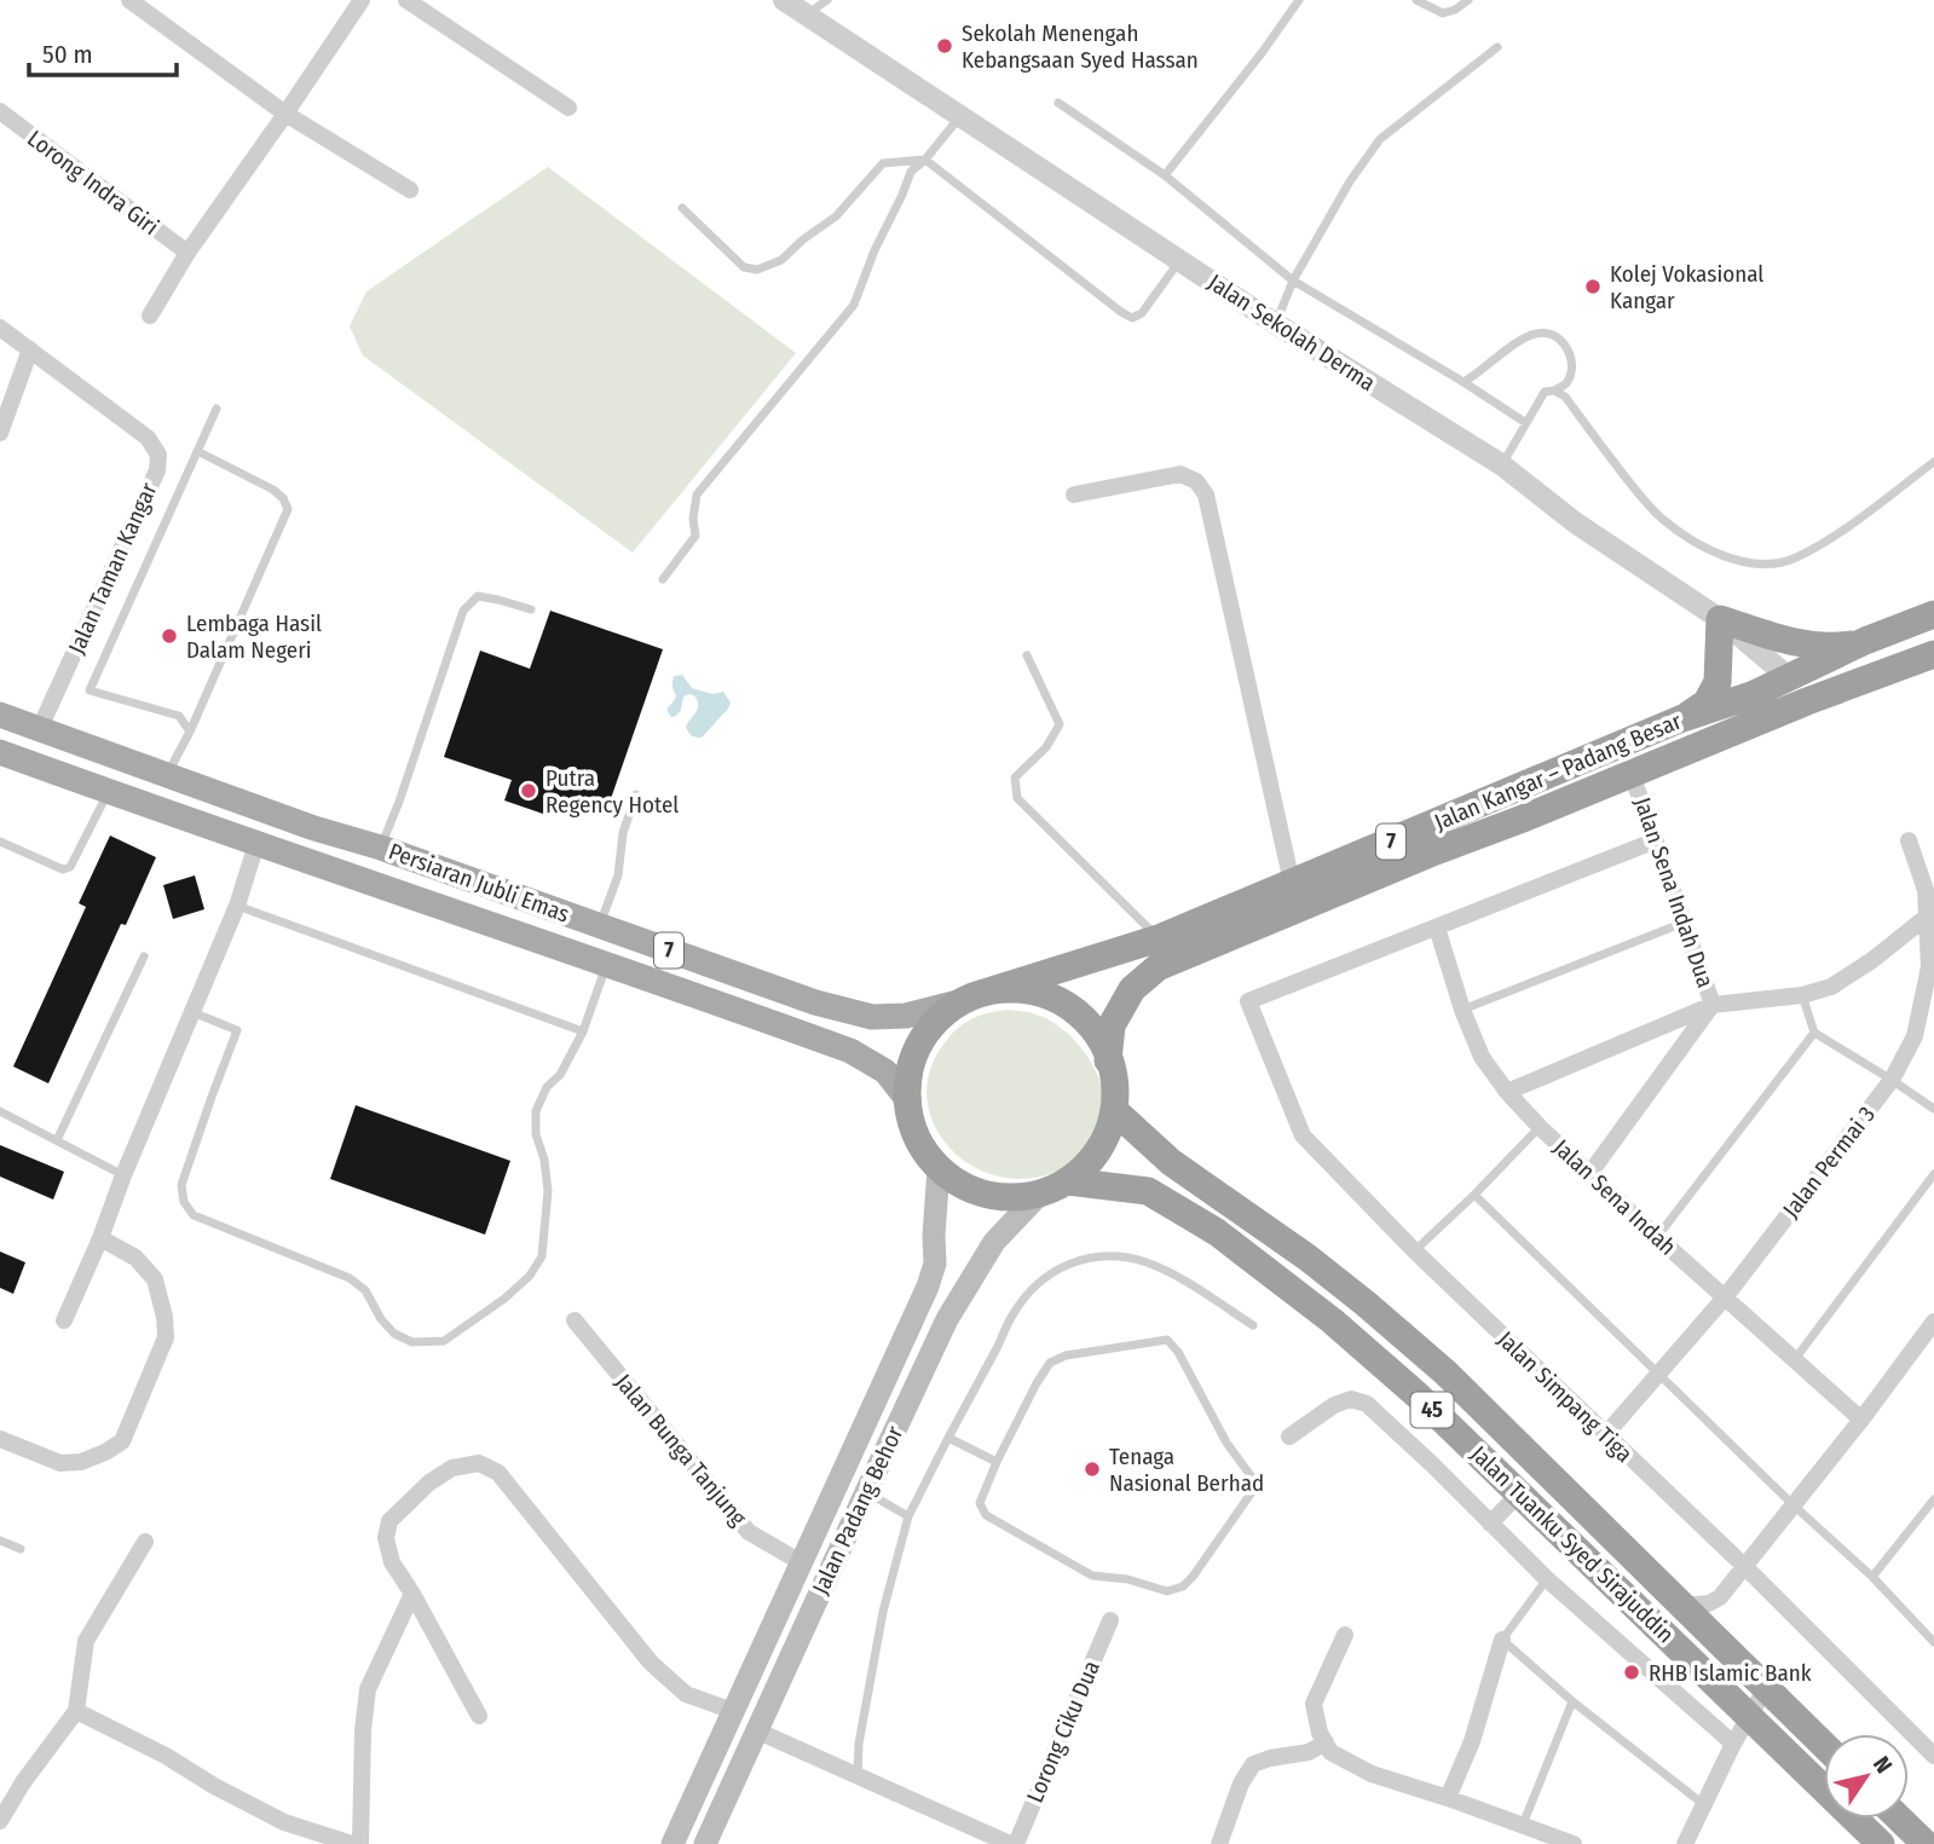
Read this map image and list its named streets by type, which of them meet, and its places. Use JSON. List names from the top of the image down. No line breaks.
{"streets":{"highway":["Jalan Kangar – Padang Besar","7","45","Jalan Tuanku Syed Sirajuddin"],"main road":["Persiaran Jubli Emas","Jalan Padang Behor"],"street":["Lorong Indra Giri","Jalan Sekolah Derma","Jalan Taman Kangar","Jalan Sena Indah Dua","Jalan Permai 3","Jalan Sena Indah","Jalan Simpang Tiga","Jalan Bunga Tanjung","Lorong Ciku Dua"]},"crossings":[["Jalan Sekolah Derma","Jalan Kangar – Padang Besar"],["Jalan Taman Kangar","Persiaran Jubli Emas"],["Jalan Kangar – Padang Besar","7"],["Jalan Kangar – Padang Besar","Persiaran Jubli Emas"],["Jalan Kangar – Padang Besar","Jalan Sena Indah Dua"],["Jalan Kangar – Padang Besar","Jalan Padang Behor"],["Jalan Kangar – Padang Besar","Jalan Tuanku Syed Sirajuddin"],["7","Persiaran Jubli Emas"],["7","Jalan Padang Behor"],["7","Jalan Tuanku Syed Sirajuddin"],["Persiaran Jubli Emas","Jalan Padang Behor"],["Persiaran Jubli Emas","Jalan Tuanku Syed Sirajuddin"],["Jalan Sena Indah Dua","Jalan Sena Indah"],["Jalan Permai 3","Jalan Sena Indah"],["Jalan Permai 3","Jalan Simpang Tiga"],["Jalan Sena Indah","Jalan Simpang Tiga"],["Jalan Bunga Tanjung","Jalan Padang Behor"],["Jalan Padang Behor","Jalan Tuanku Syed Sirajuddin"]],"places":["Sekolah Menengah Kebangsaan Syed Hassan","Kolej Vokasional Kangar","Lembaga Hasil Dalam Negeri","Putra Regency Hotel","Tenaga Nasional Berhad","RHB Islamic Bank"],"scale_bar":"50 m","north":"top right"}
